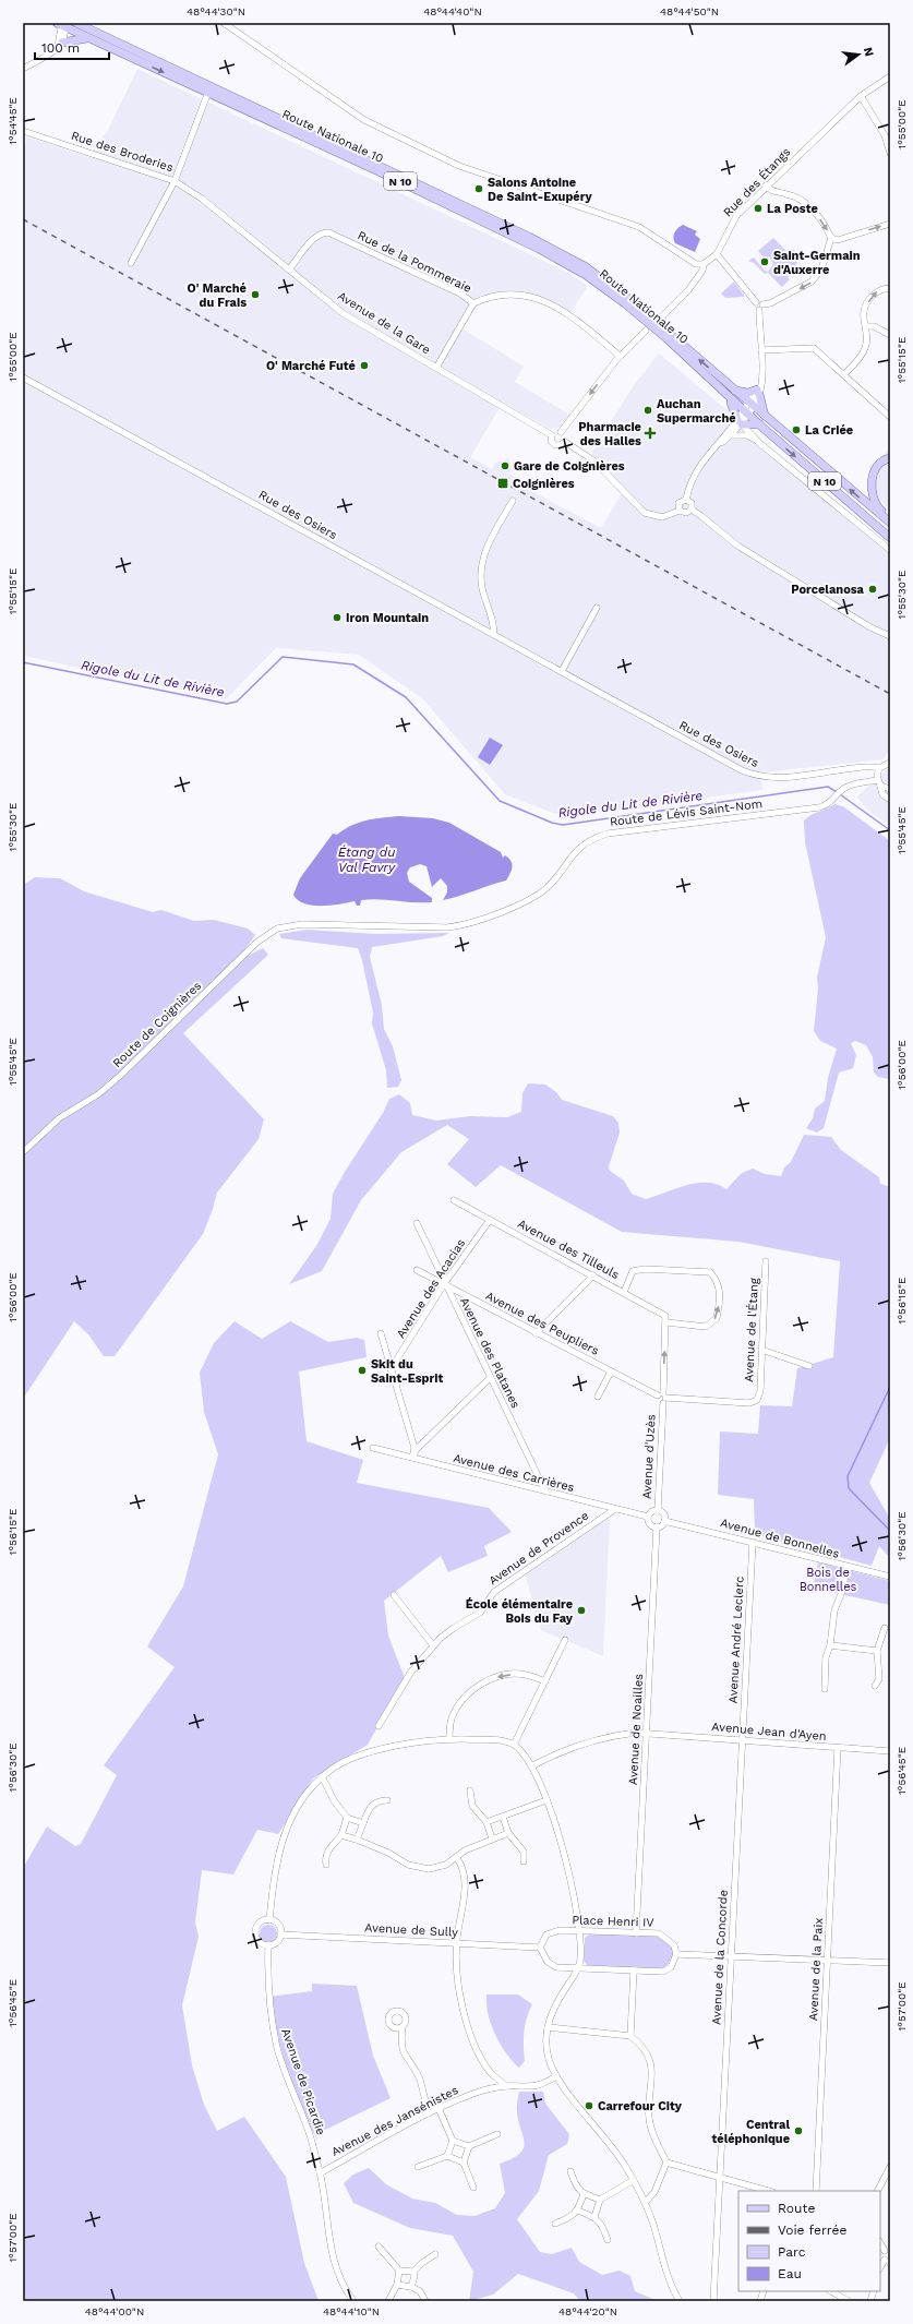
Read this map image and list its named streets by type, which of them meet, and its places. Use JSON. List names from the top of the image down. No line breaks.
{"streets":{"main road":["Route Nationale 10","N 10"],"street":["Rue des Broderies","Rue des Étangs","Rue de la Pommeraie","Avenue de la Gare","Rue des Osiers","Route de Lévis Saint-Nom","Route de Coignières","Avenue des Tilleuls","Avenue des Acacias","Avenue des Peupliers","Avenue de l'Étang","Avenue des Platanes","Avenue d'Uzès","Avenue des Carrières","Avenue de Bonnelles","Avenue de Provence","Avenue André Leclerc","Avenue de Noailles","Avenue Jean d'Ayen","Place Henri IV","Avenue de Sully","Avenue de la Concorde","Avenue de la Paix","Avenue de Picardie","Avenue des Jansénistes"]},"crossings":[["Route Nationale 10","Rue des Broderies"],["Route Nationale 10","N 10"],["Rue des Broderies","Avenue de la Gare"],["Rue de la Pommeraie","Avenue de la Gare"],["Route de Lévis Saint-Nom","Route de Coignières"],["Avenue des Tilleuls","Avenue des Acacias"],["Avenue des Tilleuls","Avenue d'Uzès"],["Avenue des Acacias","Avenue des Peupliers"],["Avenue des Acacias","Avenue des Platanes"],["Avenue des Peupliers","Avenue de l'Étang"],["Avenue des Peupliers","Avenue des Platanes"],["Avenue des Peupliers","Avenue d'Uzès"],["Avenue de l'Étang","Avenue d'Uzès"],["Avenue des Platanes","Avenue des Carrières"],["Avenue d'Uzès","Avenue des Carrières"],["Avenue d'Uzès","Avenue de Bonnelles"],["Avenue d'Uzès","Avenue de Noailles"],["Avenue des Carrières","Avenue de Bonnelles"],["Avenue des Carrières","Avenue de Provence"],["Avenue des Carrières","Avenue de Noailles"],["Avenue de Bonnelles","Avenue André Leclerc"],["Avenue de Bonnelles","Avenue de Noailles"],["Avenue André Leclerc","Avenue Jean d'Ayen"],["Avenue André Leclerc","Avenue de la Concorde"],["Avenue de Noailles","Avenue Jean d'Ayen"],["Avenue de Noailles","Place Henri IV"],["Avenue Jean d'Ayen","Avenue de la Concorde"],["Avenue Jean d'Ayen","Avenue de la Paix"],["Place Henri IV","Avenue de Sully"],["Avenue de Sully","Avenue de Picardie"],["Avenue de Picardie","Avenue des Jansénistes"]],"one_way":["Avenue d'Uzès"],"water":["Rigole du Lit de Rivière","Étang du Val Favry"],"parks":["Bois de Bonnelles"],"places":{"other":["Salons Antoine De Saint-Exupéry","La Poste","Saint-Germain d'Auxerre","O' Marché du Frais","O' Marché Futé","Auchan Supermarché","La Criée","Gare de Coignières","Porcelanosa","Iron Mountain","Skit du Saint-Esprit","École élémentaire Bois du Fay","Carrefour City","Central téléphonique"],"health":["Pharmacie des Halles"],"transit":["Coignières"]},"legend":["Route","Voie ferrée","Parc","Eau"],"scale_bar":"100 m","north":"right","coordinates":["48°44'30\"N","48°44'40\"N","48°44'50\"N","1°54'45\"E","1°55'00\"E","1°55'15\"E","1°55'30\"E","1°55'45\"E","1°56'00\"E","1°56'15\"E","1°56'30\"E","1°56'45\"E","1°57'00\"E","48°44'00\"N","48°44'10\"N","48°44'20\"N"]}
